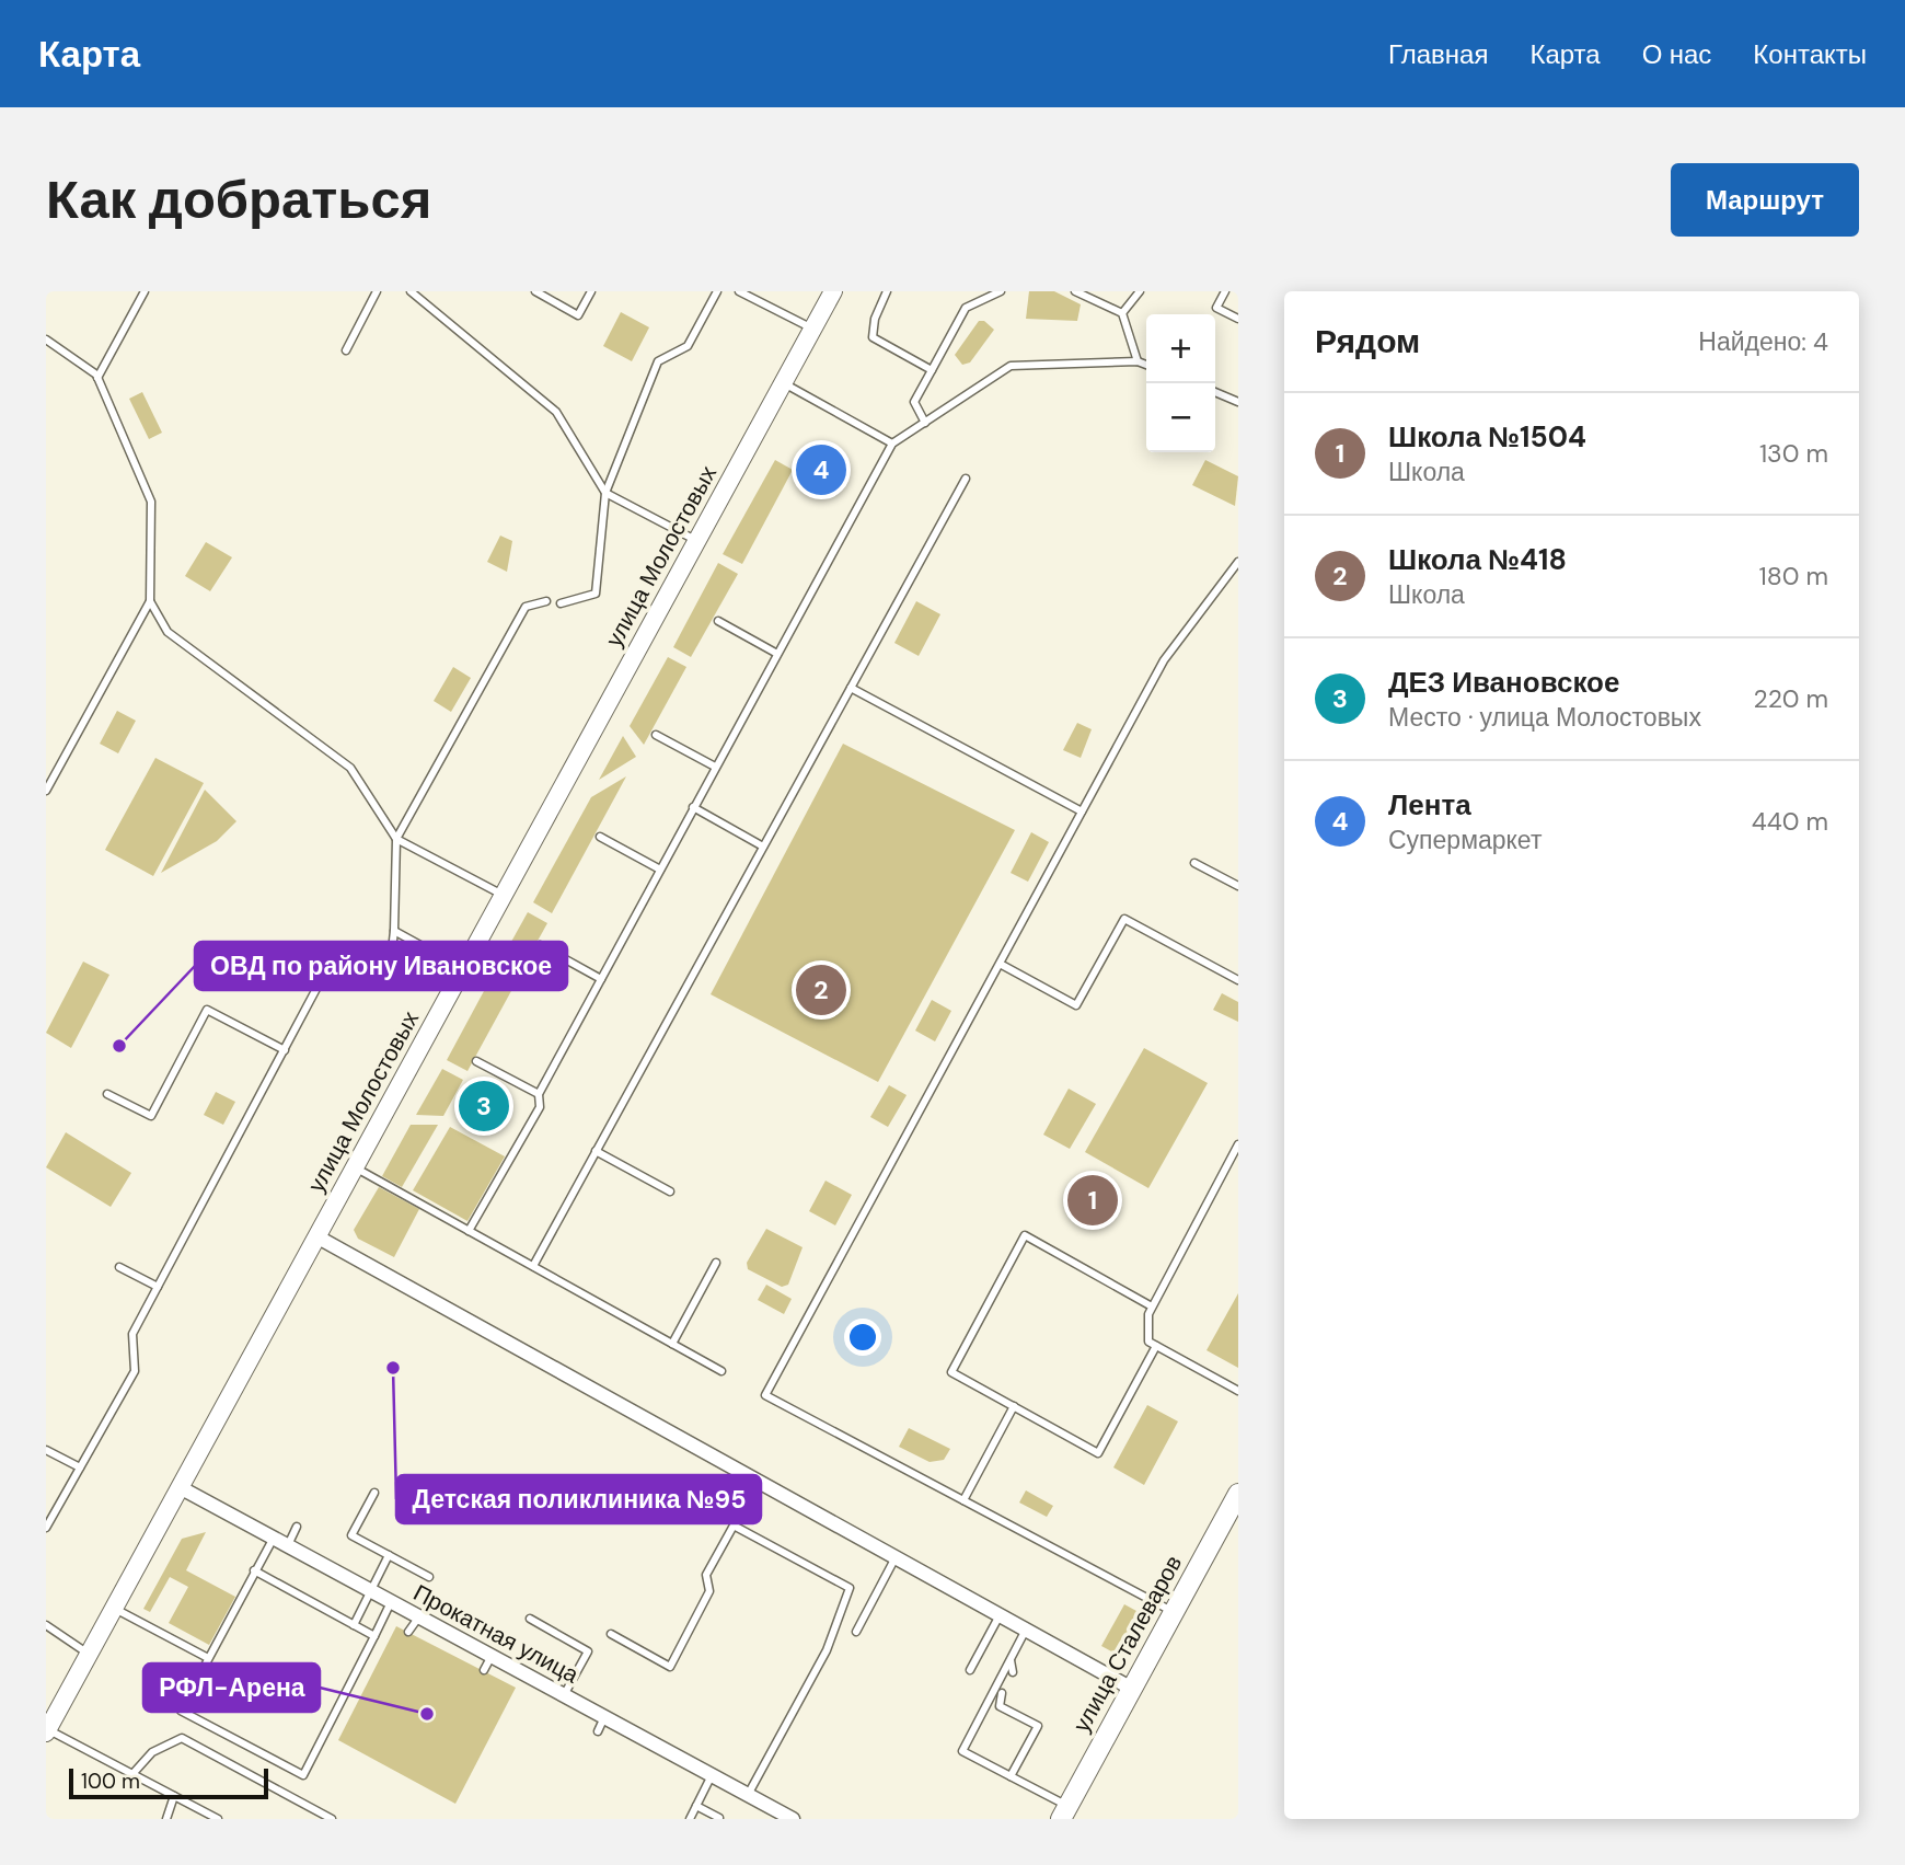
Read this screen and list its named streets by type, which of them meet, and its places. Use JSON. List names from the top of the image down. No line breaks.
{"streets":{"main road":["улица Сталеваров"],"street":["улица Молостовых","Прокатная улица"]},"crossings":[["улица Молостовых","Прокатная улица"]],"places":["ОВД по району Ивановское","Детская поликлиника №95","РФЛ-Арена"],"scale_bar":"100 m","page":{"header":"Карта","nav":["Главная","Карта","О нас","Контакты"],"buttons":"Маршрут","title":"Как добраться","heading":["Рядом","Найдено: 4"],"map_buttons":["+","−"],"list":[{"mark":"1","name":"Школа №1504","note":"Школа","value":"130 m"},{"mark":"2","name":"Школа №418","note":"Школа","value":"180 m"},{"mark":"3","name":"ДЕЗ Ивановское","note":"Место · улица Молостовых","value":"220 m"},{"mark":"4","name":"Лента","note":"Супермаркет","value":"440 m"}],"pins":["4","2","3","1"],"scale":"100 m"}}
